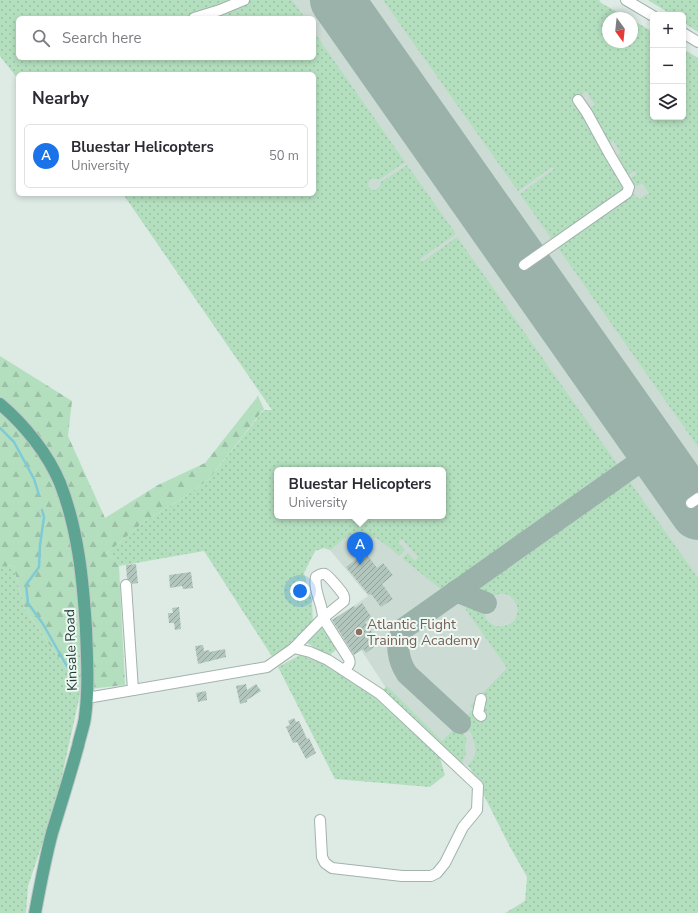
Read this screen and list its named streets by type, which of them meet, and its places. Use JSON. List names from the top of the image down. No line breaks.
{"streets":{"main road":["Kinsale Road"]},"places":["Atlantic Flight Training Academy"],"north":"bottom","page":{"map_buttons":["+","−"],"search":"Search here","heading":"Nearby","list":[{"mark":"A","name":"Bluestar Helicopters","note":"University","value":"50 m"}],"popup":["Bluestar Helicopters","University"],"pins":"A"}}
